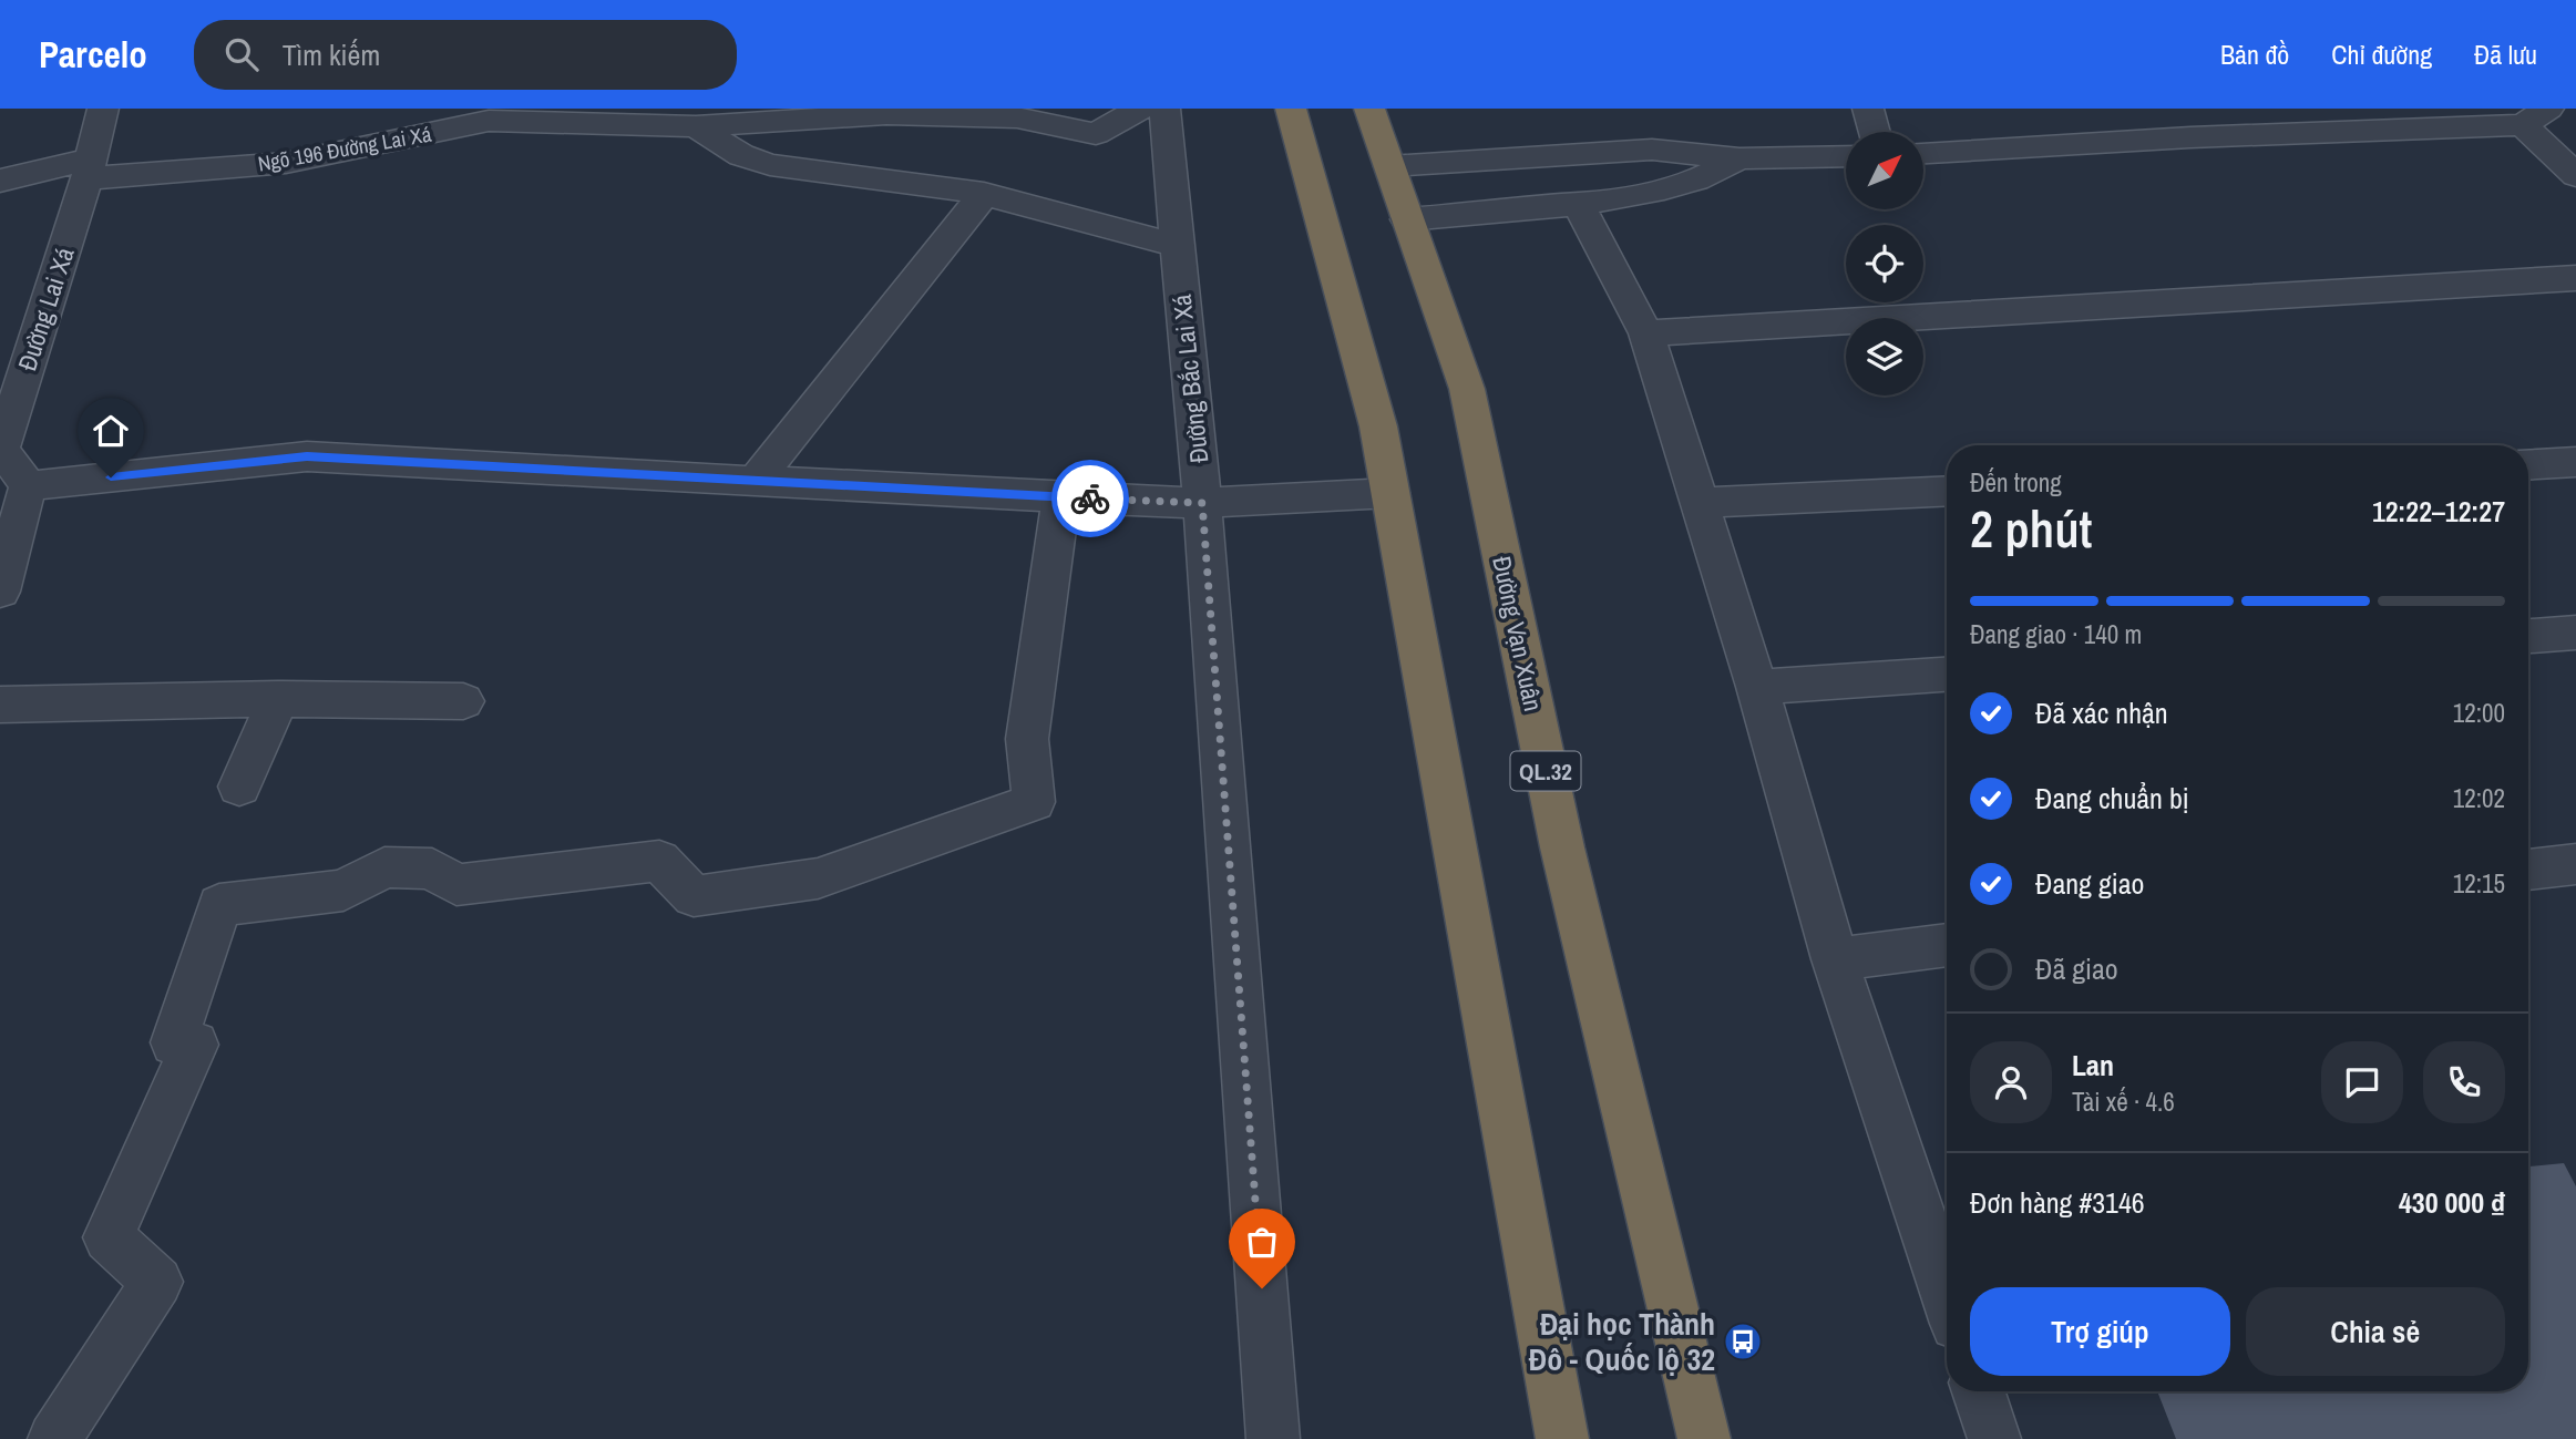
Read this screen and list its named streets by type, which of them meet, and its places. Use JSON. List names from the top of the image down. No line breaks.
{"streets":{"highway":["Đường Vạn Xuân","QL.32"],"street":["Ngõ 196 Đường Lai Xá","Đường Lai Xá","Đường Bắc Lai Xá"]},"crossings":[["Ngõ 196 Đường Lai Xá","Đường Lai Xá"]],"places":{"bus stop":["Đại học Thành Đô - Quốc lộ 32"]},"north":"top right","page":{"header":"Parcelo","search":"Tìm kiếm","nav":["Bản đồ","Chỉ đường","Đã lưu"],"heading":["2 phút","Đến trong","12:22–12:27"],"panel":["Lan","Tài xế · 4.6","Đơn hàng #3146","430 000 ₫"],"bar":"Đang giao · 140 m","list":[["Đã xác nhận","12:00"],["Đang chuẩn bị","12:02"],["Đang giao","12:15"],"Đã giao"],"buttons":["Trợ giúp","Chia sẻ"]}}
